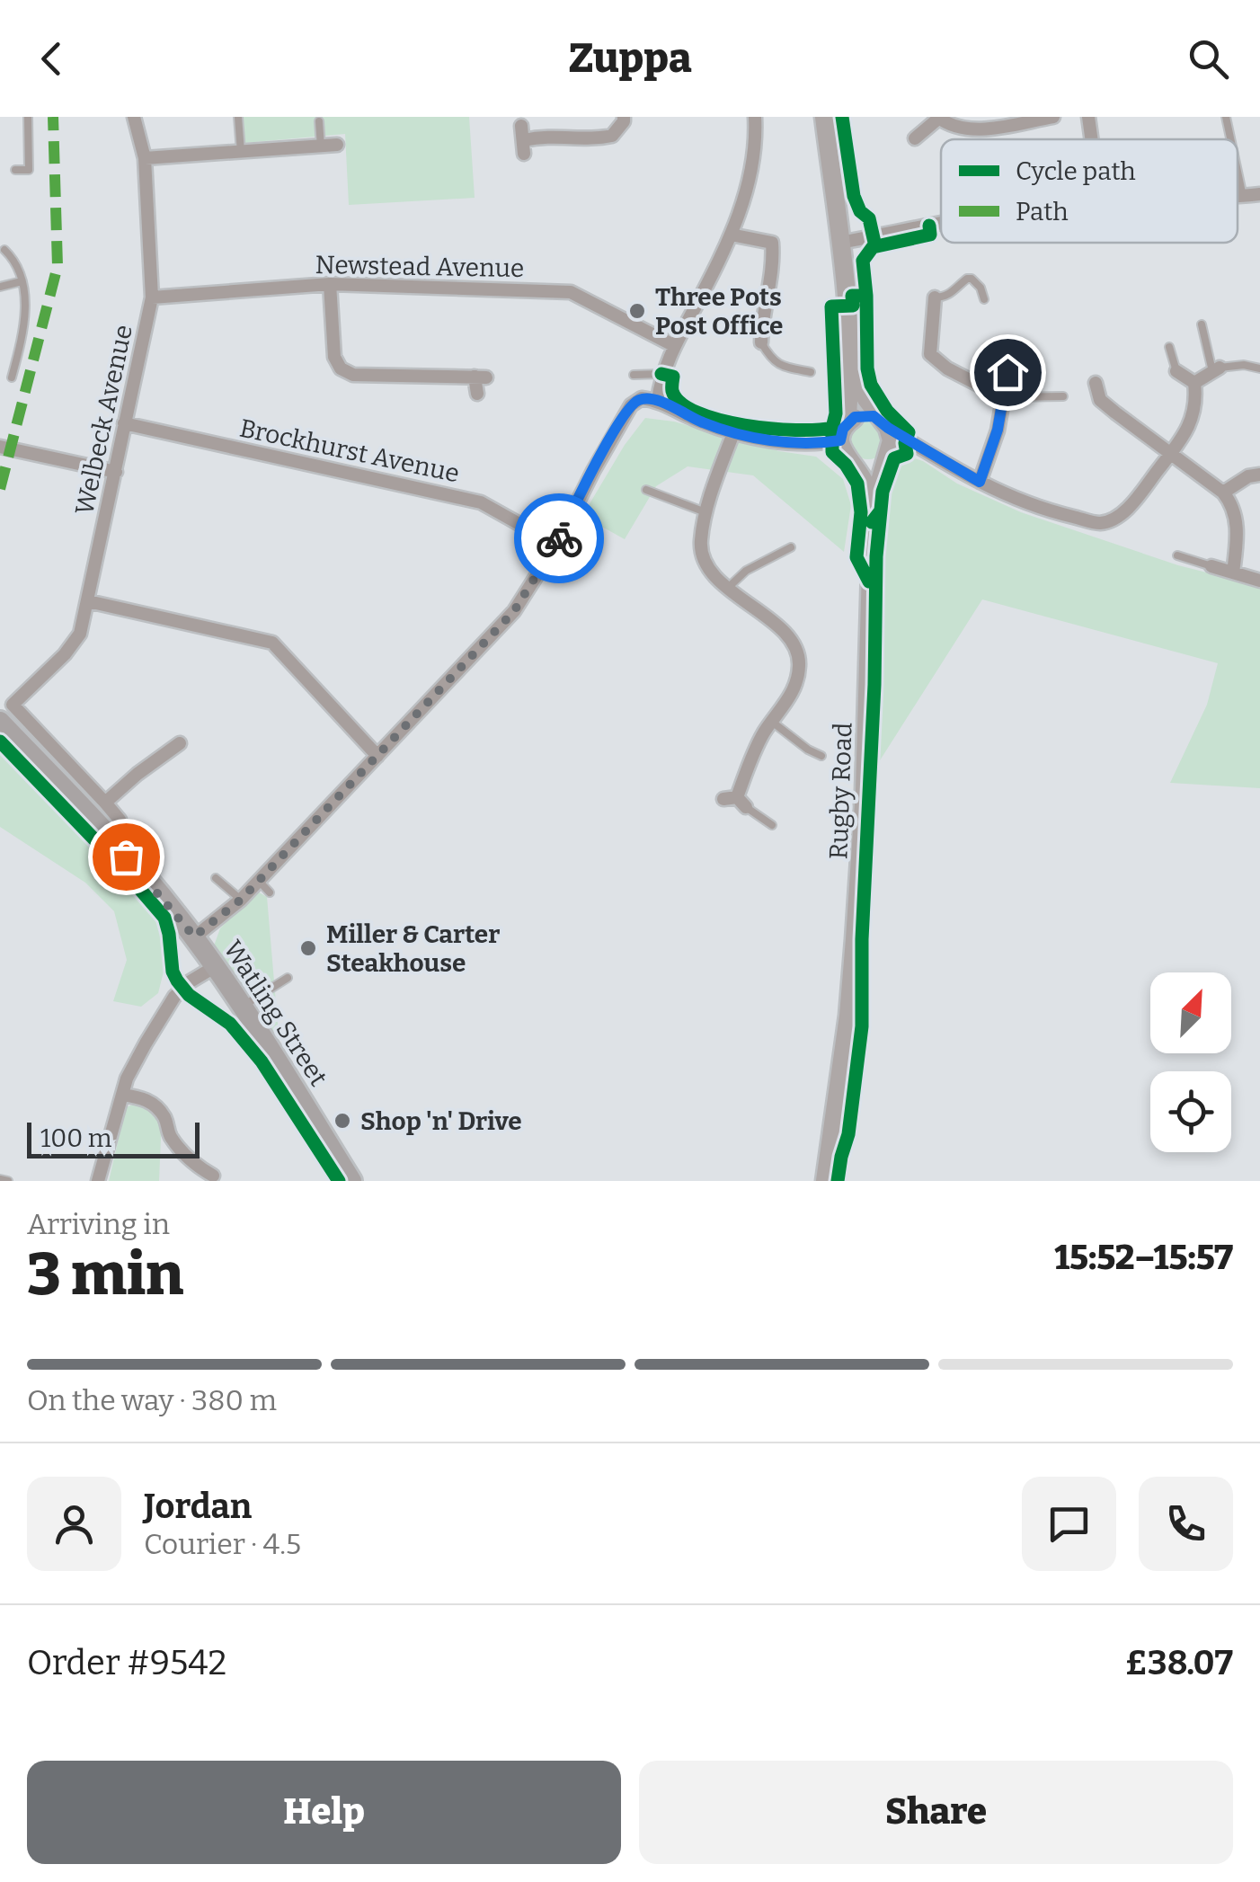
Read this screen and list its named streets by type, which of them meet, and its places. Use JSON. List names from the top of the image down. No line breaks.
{"streets":{"highway":["Watling Street"],"main road":["Rugby Road"],"street":["Newstead Avenue","Welbeck Avenue","Brockhurst Avenue"]},"crossings":[["Newstead Avenue","Welbeck Avenue"],["Welbeck Avenue","Brockhurst Avenue"],["Welbeck Avenue","Watling Street"]],"places":["Three Pots Post Office","Miller & Carter Steakhouse","Shop 'n' Drive"],"legend":["Cycle path","Path"],"scale_bar":"100 m","north":"top right","page":{"header":"Zuppa","scale":"100 m","heading":["3 min","Arriving in","15:52–15:57"],"panel":["Jordan","Courier · 4.5","Order #9542","£38.07"],"bar":"On the way · 380 m","buttons":["Help","Share"]}}
